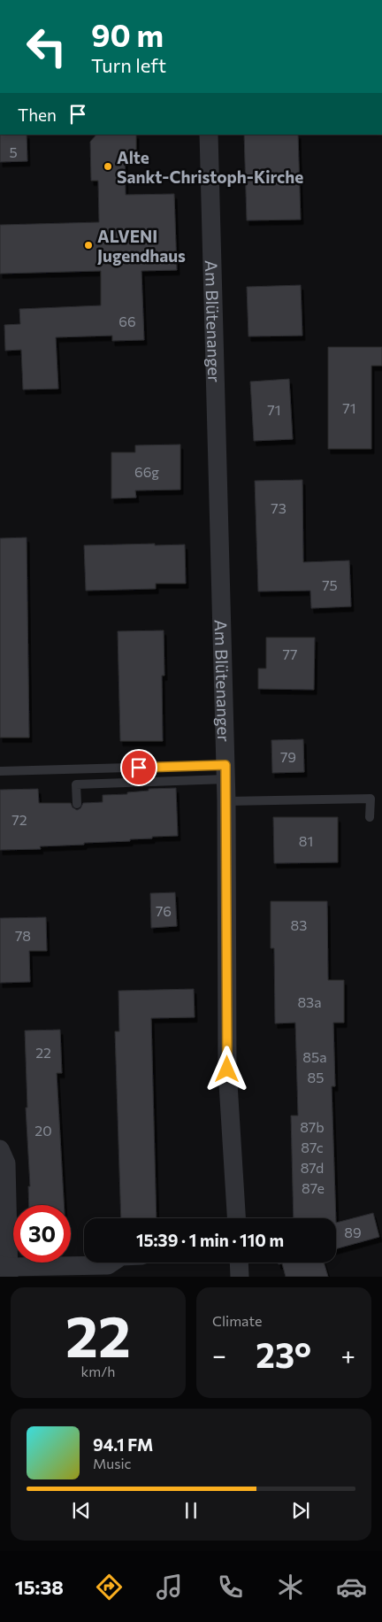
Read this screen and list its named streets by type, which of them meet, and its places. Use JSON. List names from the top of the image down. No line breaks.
{"streets":{"street":["Am Blütenanger"]},"places":["Alte Sankt-Christoph-Kirche","ALVENI Jugendhaus"],"house_numbers":["5","66","71","71","66g","73","75","77","79","72","81","76","83","78","83a","22","85a","85","87b","20","87c","87d","87e","89"],"page":{"turn":["90 m","Turn left"],"then":"Then","limit":"30","trip":"15:39 · 1 min · 110 m","tile":[["22","km/h"],"Climate"],"heat":["−","23°","+"],"song":["94.1 FM","Music"],"tabs":"15:38"}}
